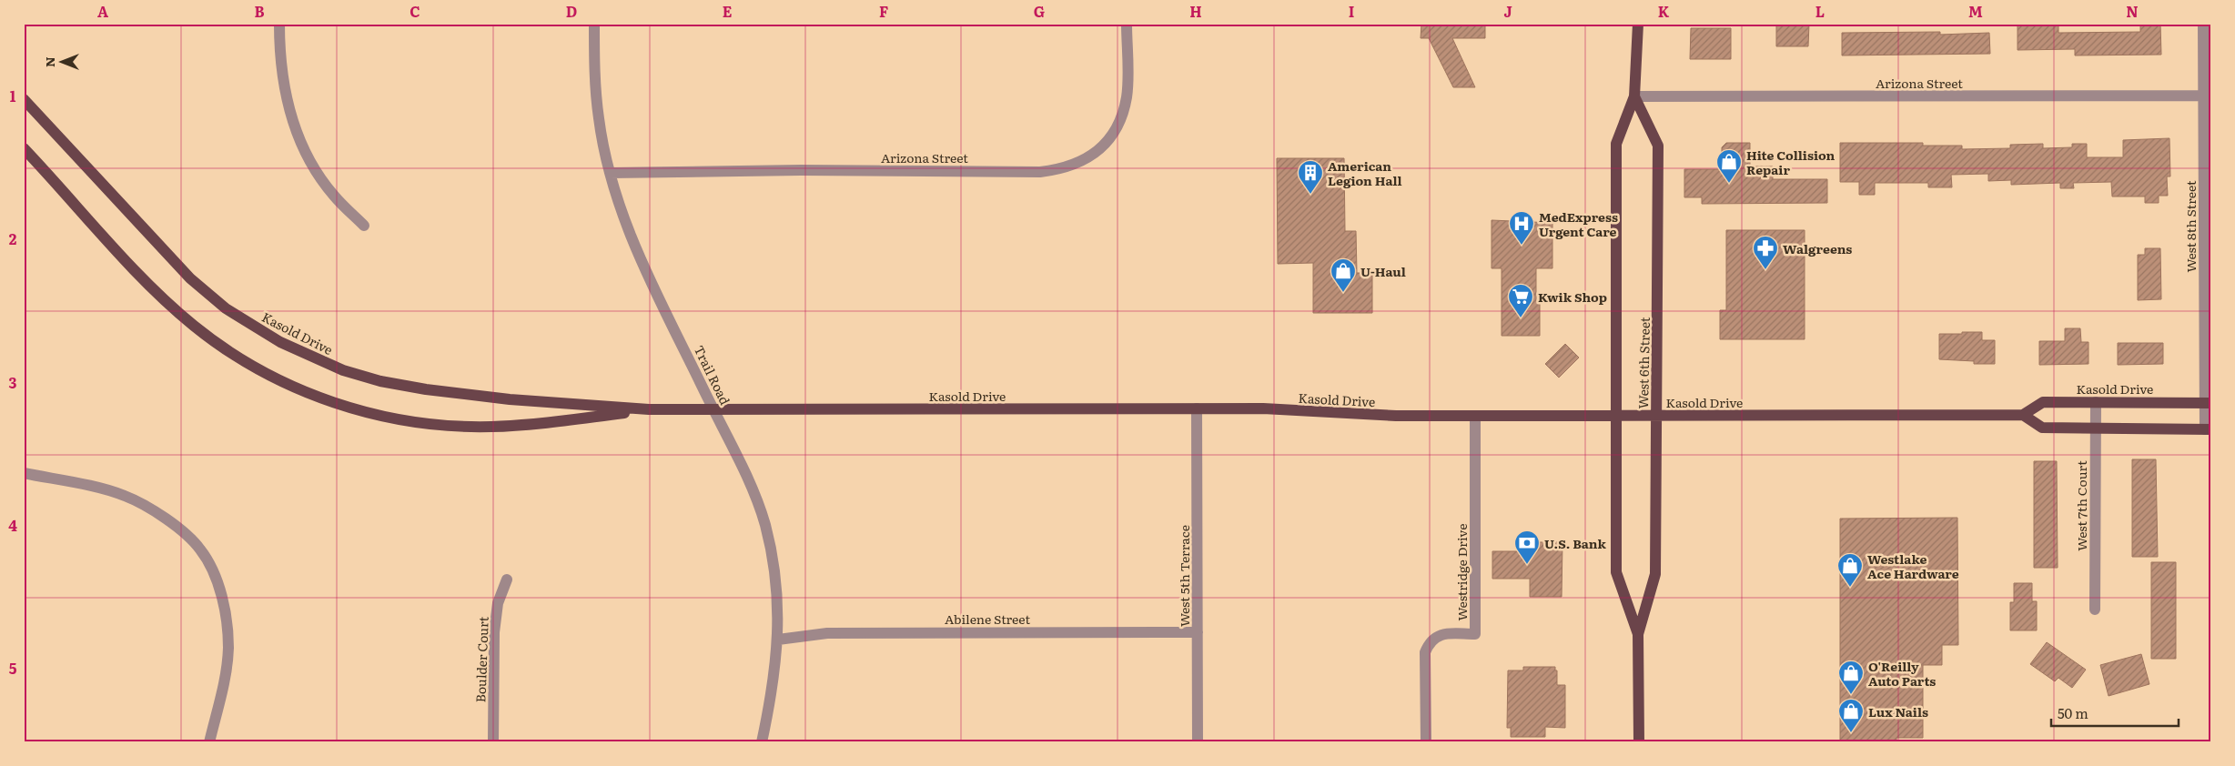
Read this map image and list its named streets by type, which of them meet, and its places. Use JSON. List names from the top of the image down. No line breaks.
{"streets":{"main road":["Kasold Drive","West 6th Street"],"street":["Arizona Street","West 8th Street","Trail Road","West 7th Court","Westridge Drive","West 5th Terrace","Abilene Street","Boulder Court"]},"crossings":[["Arizona Street","West 8th Street"],["Arizona Street","West 6th Street"],["Arizona Street","Trail Road"],["West 8th Street","Kasold Drive"],["Kasold Drive","West 6th Street"],["Kasold Drive","Trail Road"],["Kasold Drive","West 7th Court"],["Kasold Drive","Westridge Drive"],["Kasold Drive","West 5th Terrace"],["Trail Road","Abilene Street"],["West 5th Terrace","Abilene Street"]],"places":{"shop":["Hite Collision Repair","U-Haul","Westlake Ace Hardware","O'Reilly Auto Parts","Lux Nails"],"building":["American Legion Hall"],"hospital":["MedExpress Urgent Care"],"pharmacy":["Walgreens"],"supermarket":["Kwik Shop"],"bank":["U.S. Bank"]},"scale_bar":"50 m","north":"left","grid":{"columns":["A","B","C","D","E","F","G","H","I","J","K","L","M","N"],"rows":["1","2","3","4","5"]}}
